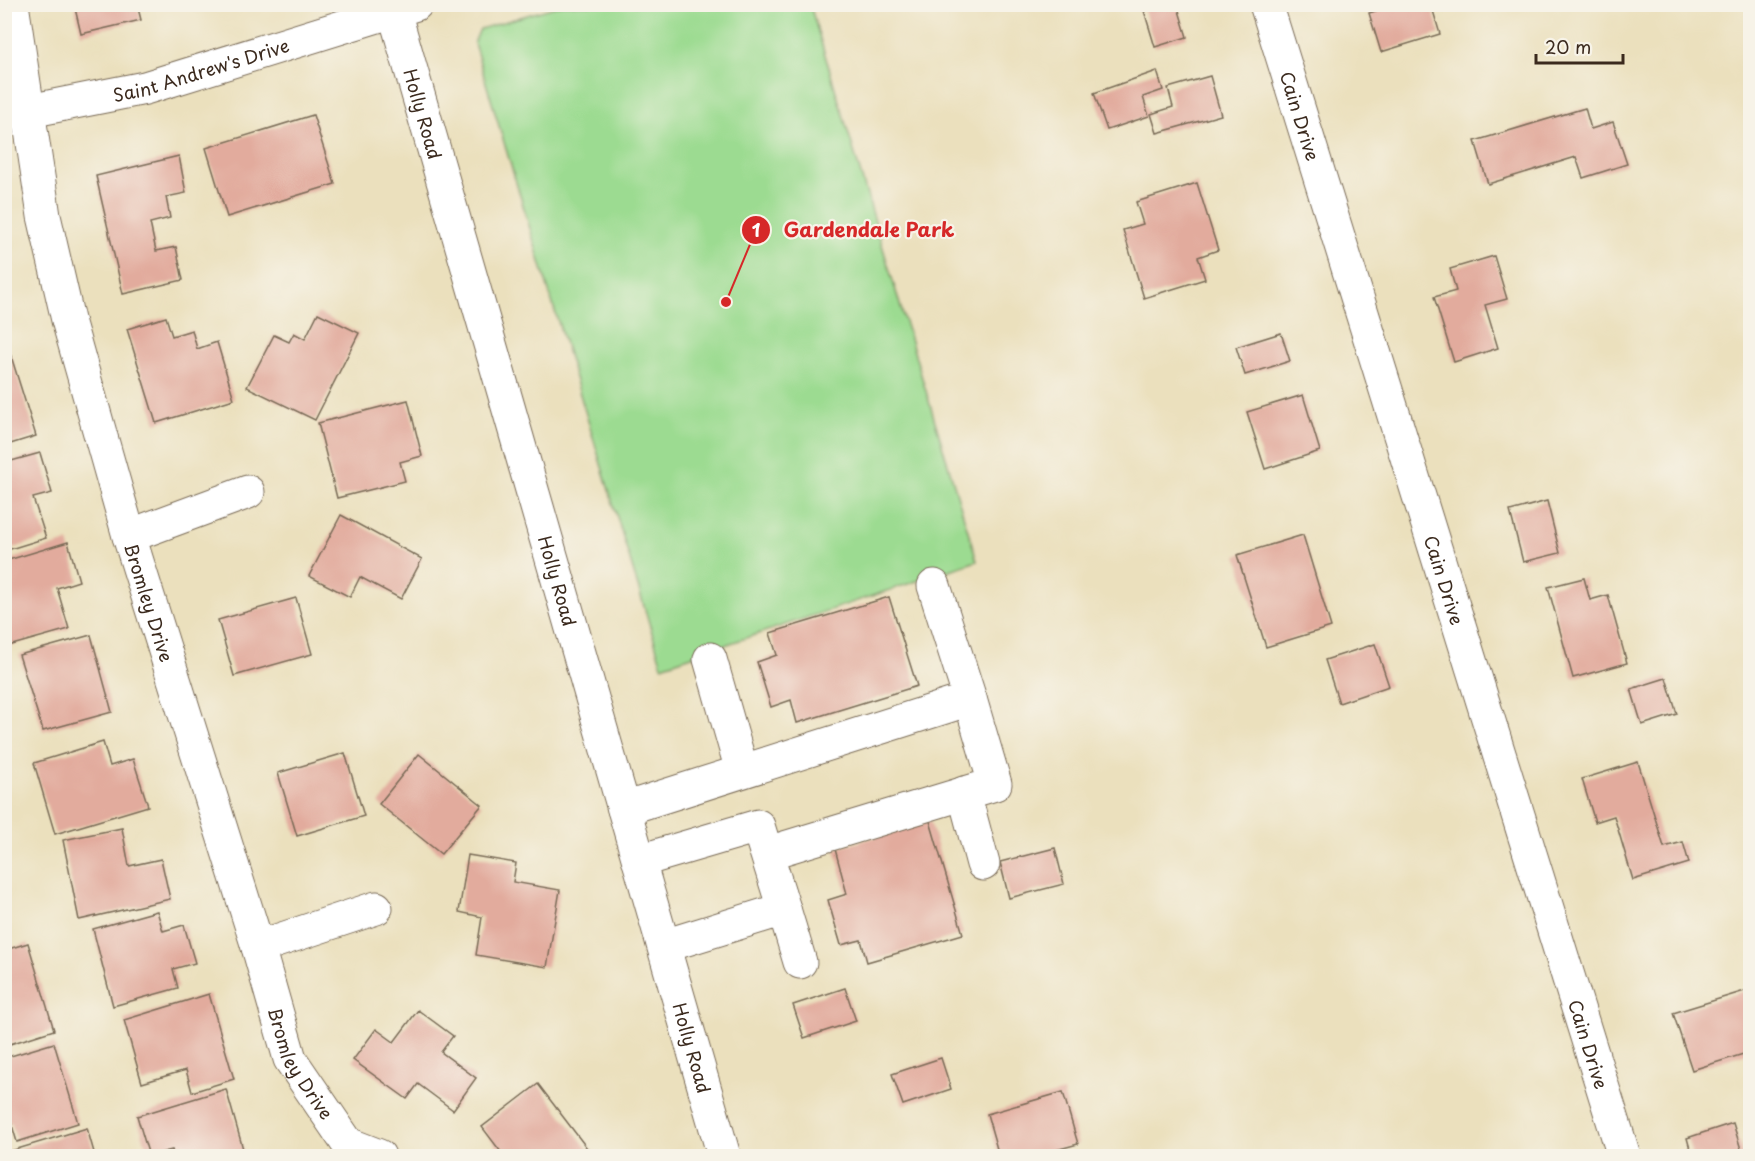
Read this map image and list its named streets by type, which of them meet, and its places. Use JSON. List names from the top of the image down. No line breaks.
{"streets":{"street":["Saint Andrew's Drive","Holly Road","Cain Drive","Bromley Drive"]},"crossings":[["Saint Andrew's Drive","Holly Road"],["Saint Andrew's Drive","Bromley Drive"]],"places":["Gardendale Park"],"scale_bar":"20 m"}
